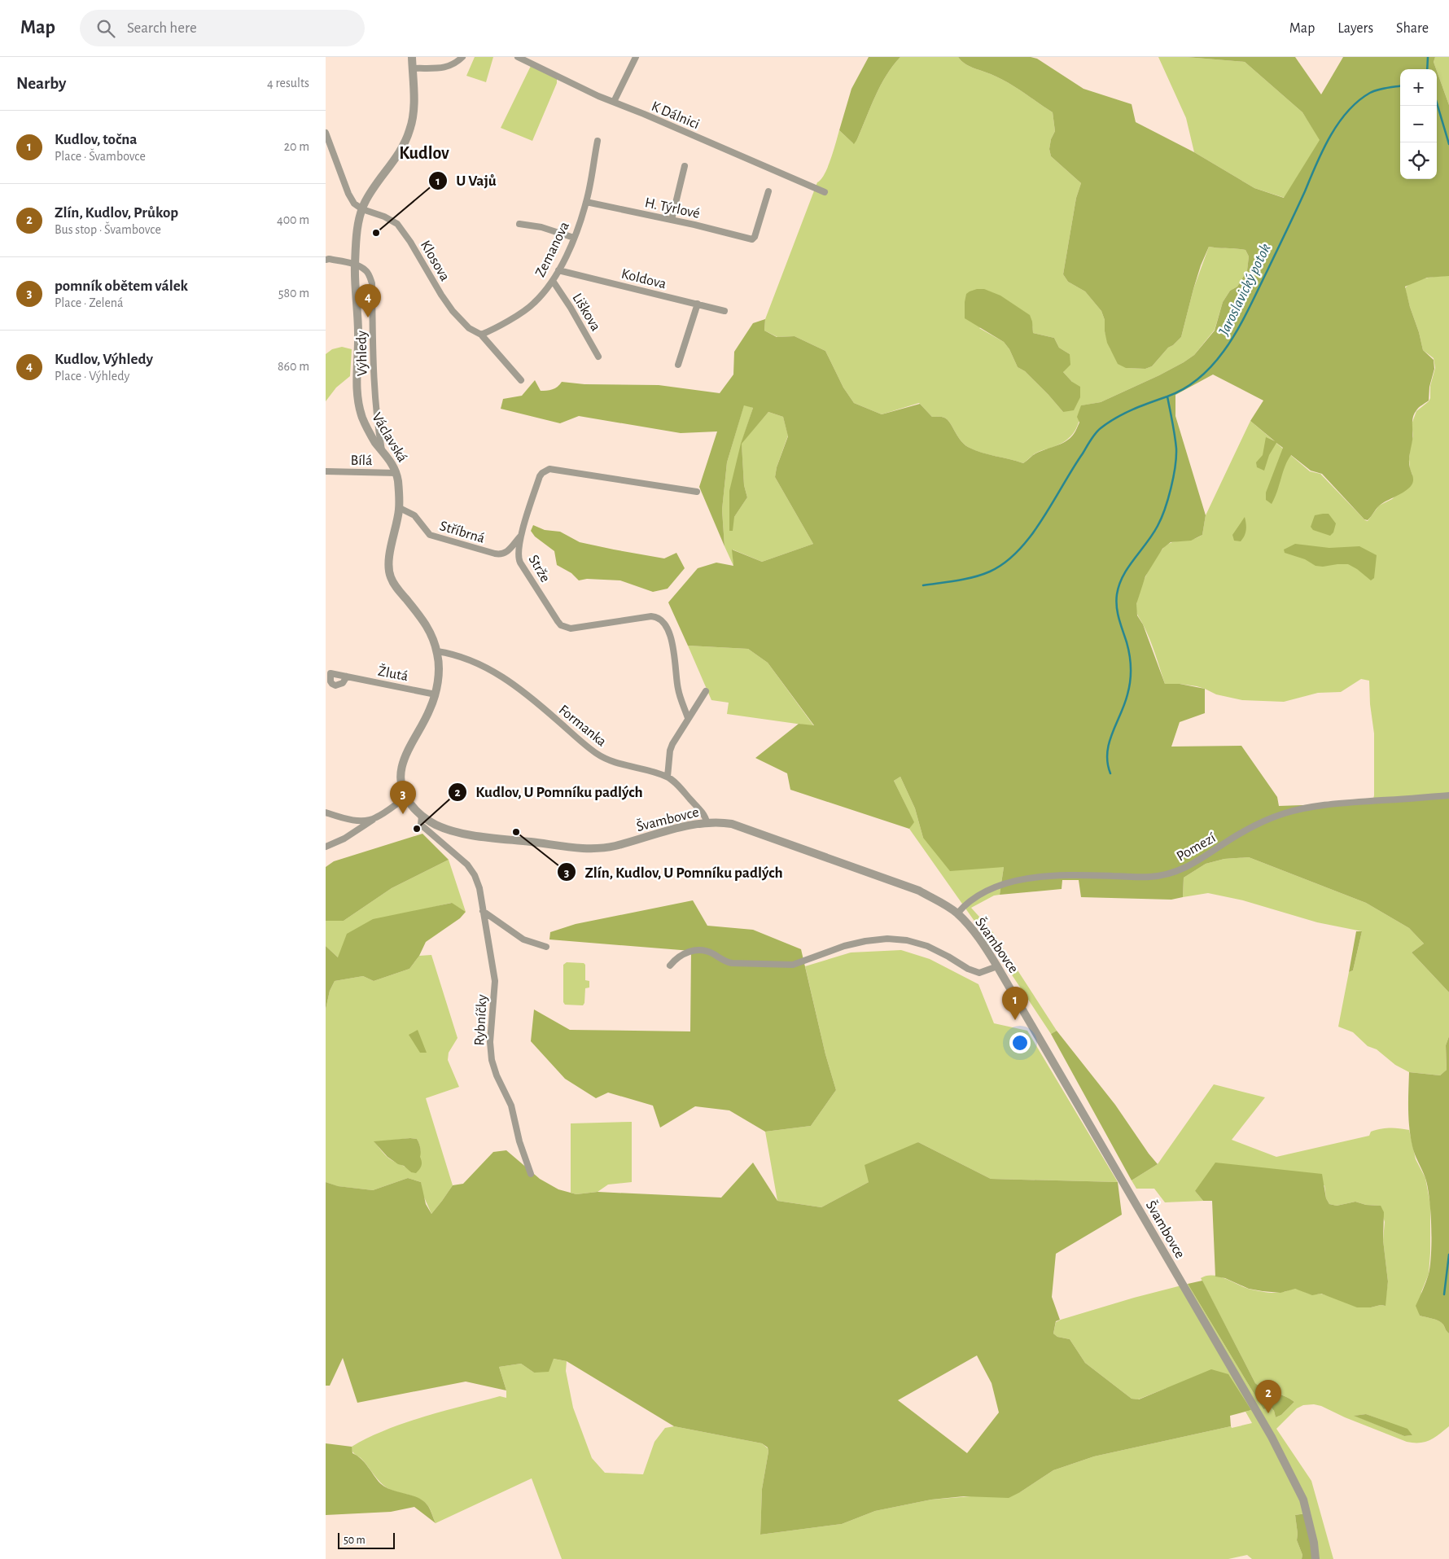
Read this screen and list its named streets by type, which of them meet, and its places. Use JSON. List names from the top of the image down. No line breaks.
{"streets":{"street":["K Dálnici","H. Týrlové","Zemanova","Klosova","Koldova","Liškova","Výhledy","Václavská","Bílá","Stříbrná","Strže","Žlutá","Formanka","Švambovce","Pomezí","Rybníčky"]},"crossings":[["H. Týrlové","Zemanova"],["Zemanova","Klosova"],["Zemanova","Koldova"],["Zemanova","Liškova"],["Klosova","Václavská"],["Výhledy","Václavská"],["Václavská","Bílá"],["Václavská","Stříbrná"],["Václavská","Žlutá"],["Václavská","Formanka"],["Václavská","Švambovce"],["Stříbrná","Strže"],["Švambovce","Pomezí"],["Švambovce","Rybníčky"]],"districts":["Kudlov"],"water":["Jaroslavický potok"],"places":["U Vajů","Kudlov, U Pomníku padlých","Zlín, Kudlov, U Pomníku padlých"],"scale_bar":"50 m","page":{"header":"Map","search":"Search here","nav":["Map","Layers","Share"],"heading":["Nearby","4 results"],"map_buttons":["+","−"],"list":[{"mark":"1","name":"Kudlov, točna","note":"Place · Švambovce","value":"20 m"},{"mark":"2","name":"Zlín, Kudlov, Průkop","note":"Bus stop · Švambovce","value":"400 m"},{"mark":"3","name":"pomník obětem válek","note":"Place · Zelená","value":"580 m"},{"mark":"4","name":"Kudlov, Výhledy","note":"Place · Výhledy","value":"860 m"}],"pins":["4","3","1","2"],"scale":"50 m"}}
